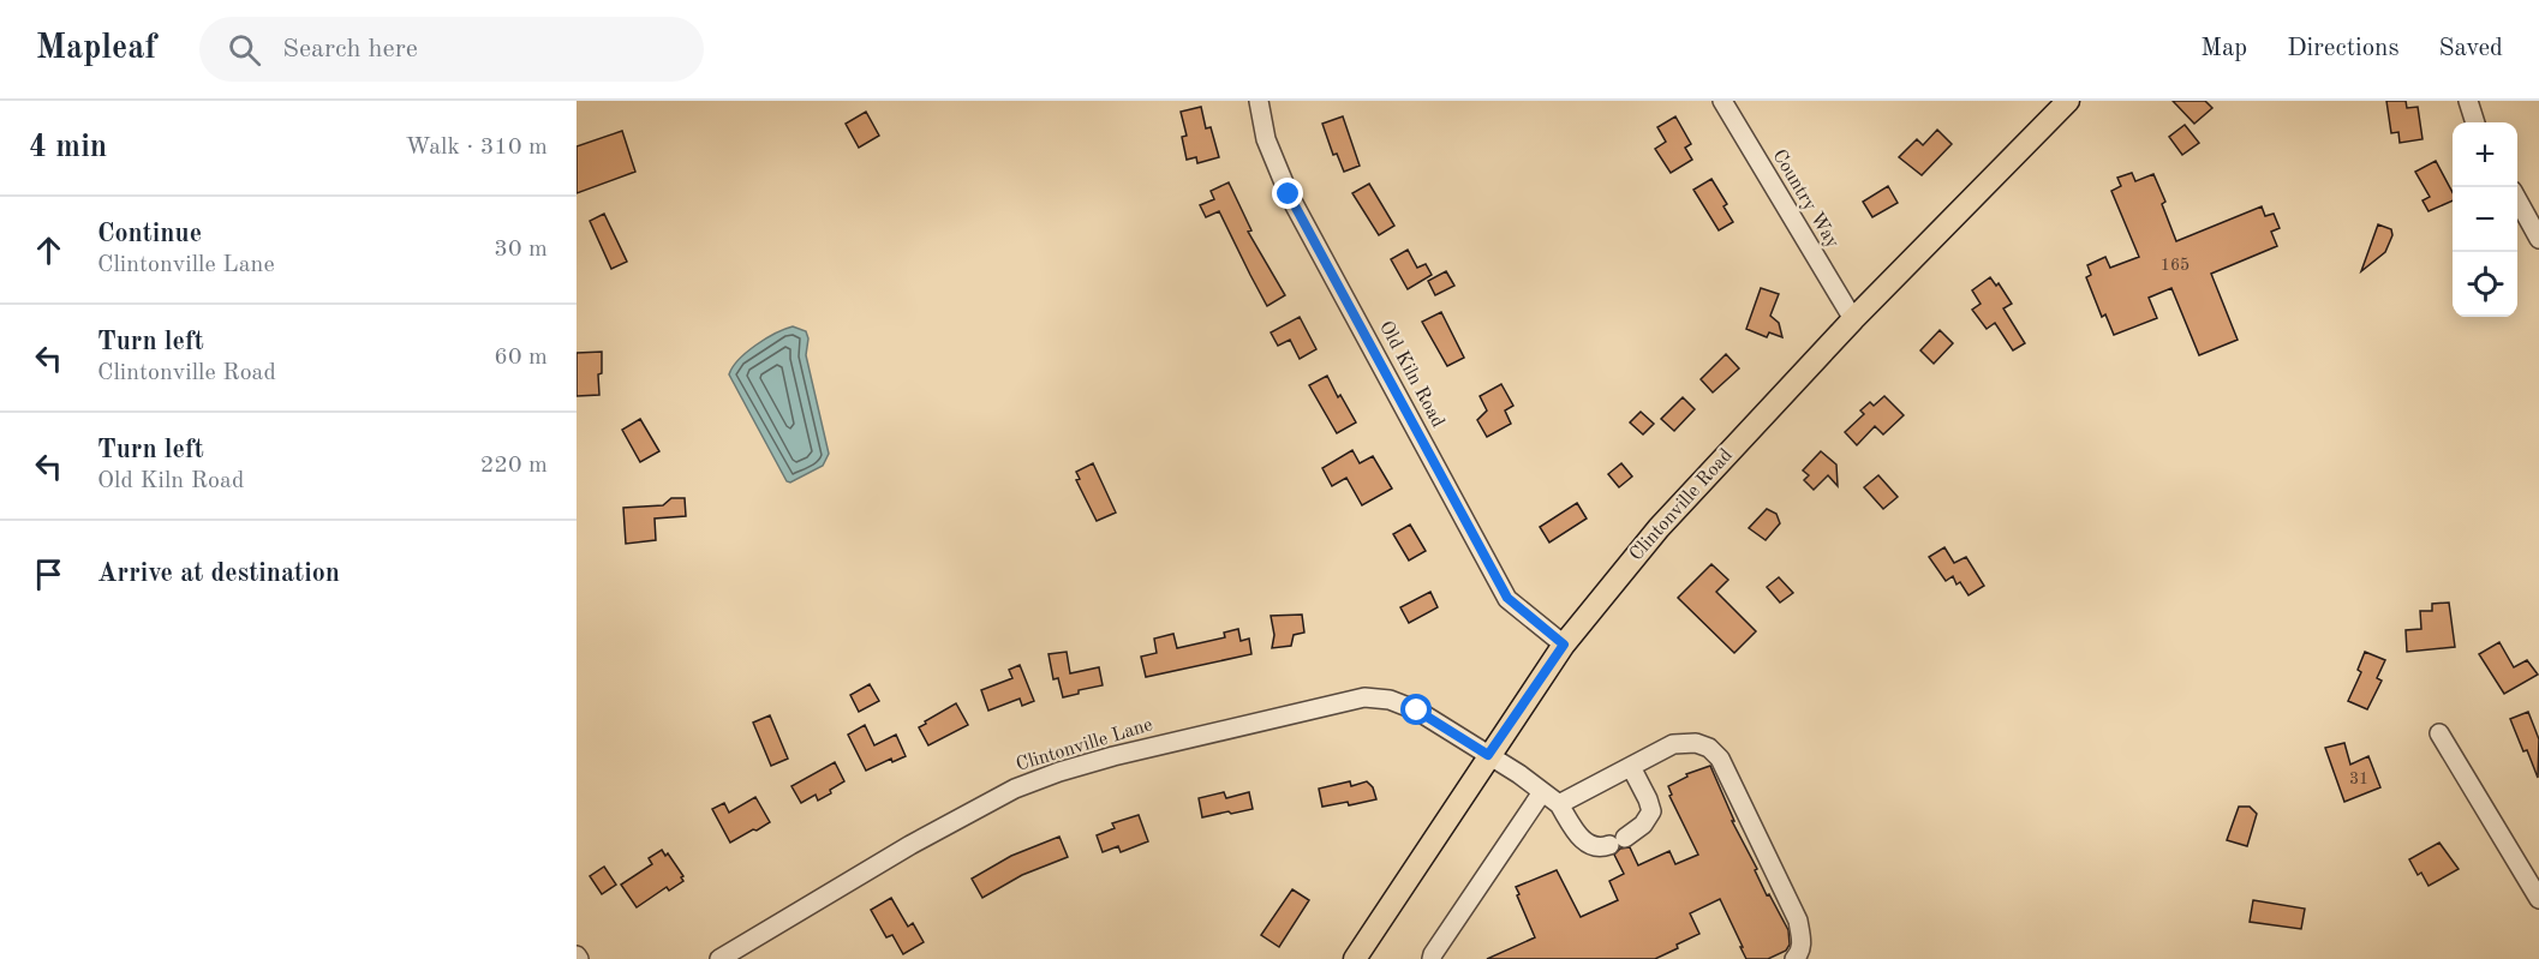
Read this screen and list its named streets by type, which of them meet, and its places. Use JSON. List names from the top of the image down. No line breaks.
{"streets":{"main road":["Clintonville Road"],"street":["Country Way","Old Kiln Road","Clintonville Lane"]},"crossings":[["Country Way","Clintonville Road"],["Old Kiln Road","Clintonville Road"],["Clintonville Road","Clintonville Lane"]],"house_numbers":["165","31"],"page":{"header":"Mapleaf","search":"Search here","nav":["Map","Directions","Saved"],"heading":["4 min","Walk · 310 m"],"map_buttons":["+","−"],"list":[["Continue","Clintonville Lane","30 m"],["Turn left","Clintonville Road","60 m"],["Turn left","Old Kiln Road","220 m"],"Arrive at destination"]}}
